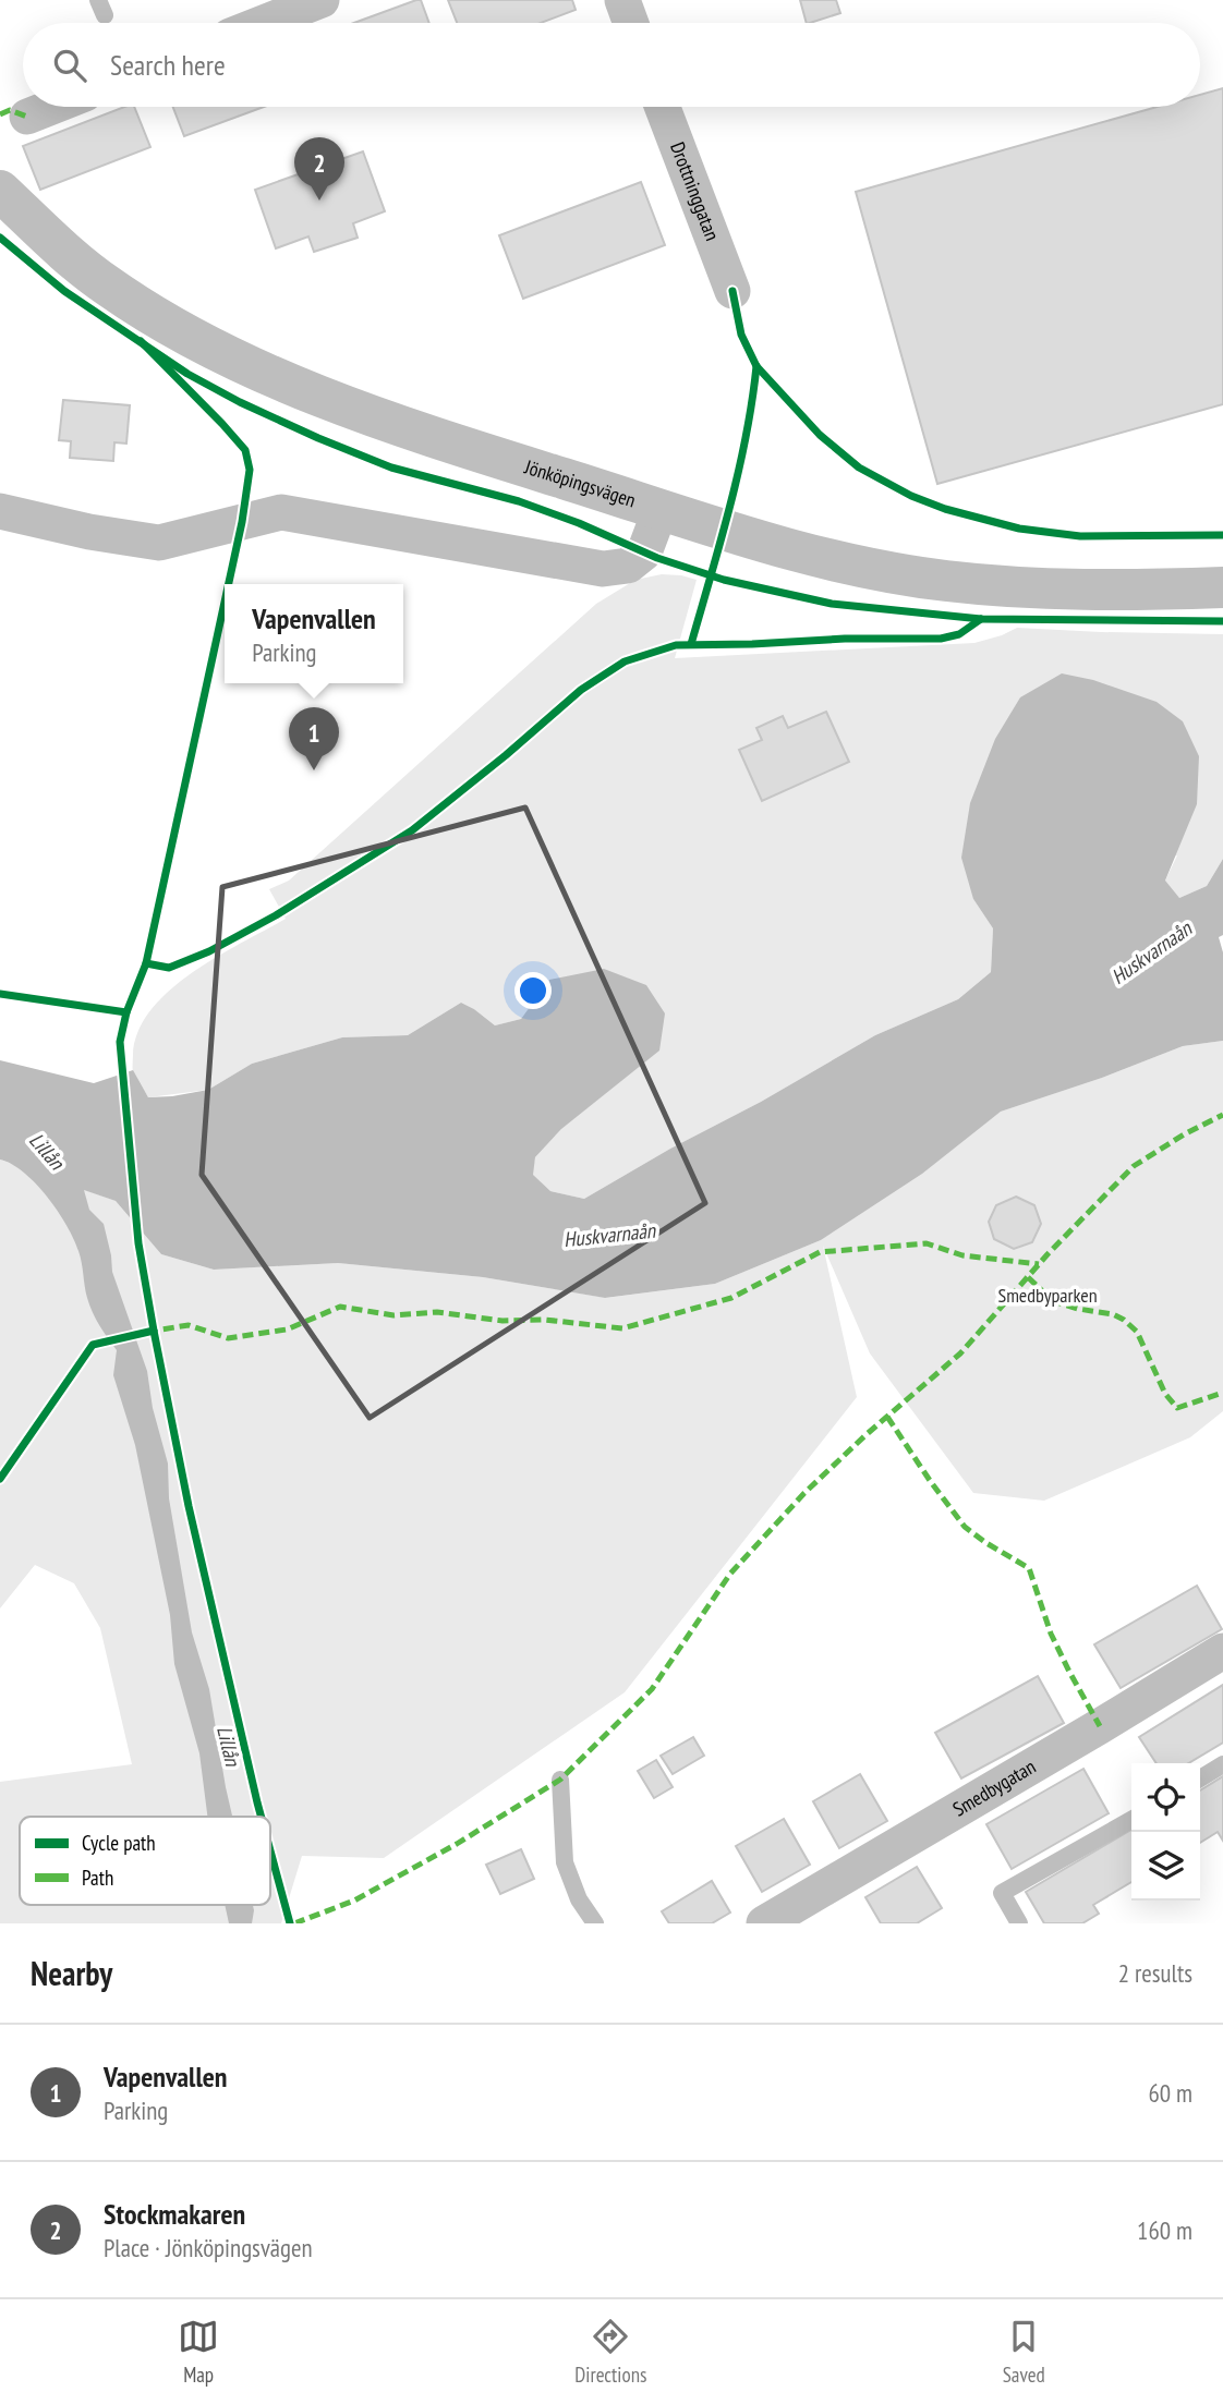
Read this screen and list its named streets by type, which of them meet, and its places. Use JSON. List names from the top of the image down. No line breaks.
{"streets":{"street":["Drottninggatan","Jönköpingsvägen","Smedbygatan"]},"water":["Huskvarnaån","Lillån"],"parks":["Smedbyparken"],"legend":["Cycle path","Path"],"page":{"search":"Search here","pins":["2","1"],"popup":["Vapenvallen","Parking"],"heading":["Nearby","2 results"],"list":[{"mark":"1","name":"Vapenvallen","note":"Parking","value":"60 m"},{"mark":"2","name":"Stockmakaren","note":"Place · Jönköpingsvägen","value":"160 m"}],"nav":["Map","Directions","Saved"]}}
